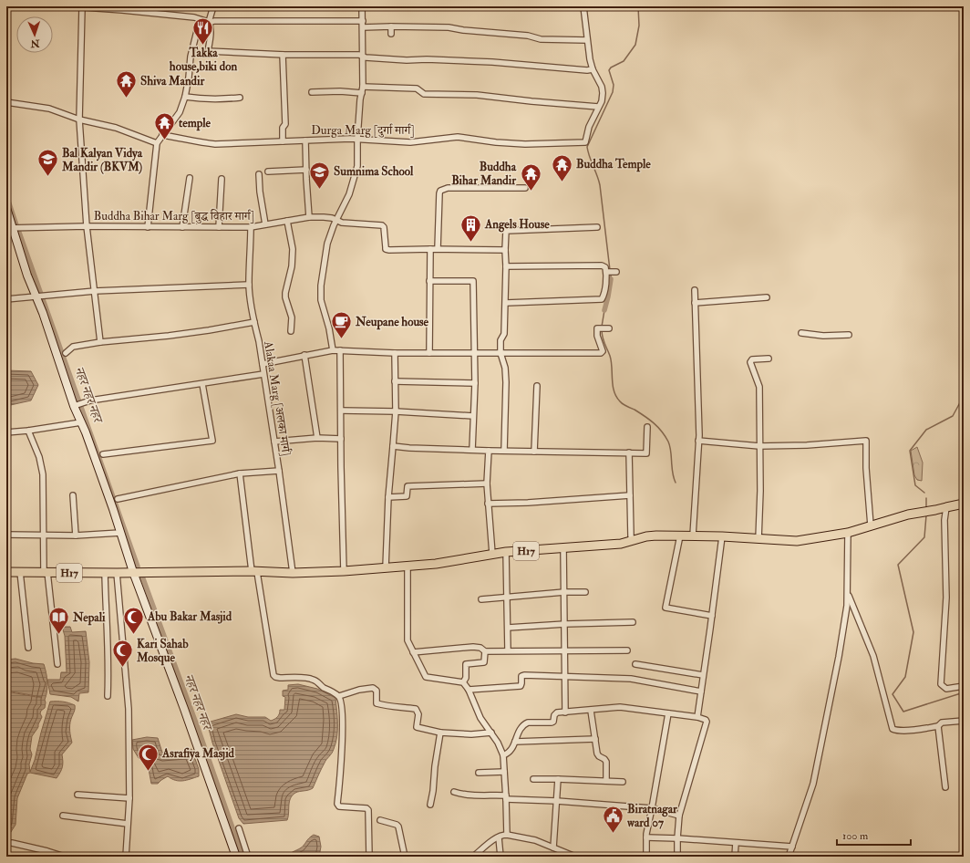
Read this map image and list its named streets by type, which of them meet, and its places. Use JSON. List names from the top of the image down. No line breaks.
{"streets":{"main road":["H17"],"street":["Durga Marg [दुर्गा मार्ग]","Buddha Bihar Marg [बुद्ध विहार मार्ग]","Alakaa Marg [अलका मार्ग]"]},"crossings":[["Buddha Bihar Marg [बुद्ध विहार मार्ग]","Alakaa Marg [अलका मार्ग]"],["Alakaa Marg [अलका मार्ग]","H17"]],"water":["नहर नहर नहर"],"places":{"restaurant":["Takka house,biki don"],"temple":["Shiva Mandir","temple","Buddha Temple","Buddha Bihar Mandir"],"school or university":["Bal Kalyan Vidya Mandir (BKVM)","Sumnima School"],"building":["Angels House"],"cafe":["Neupane house"],"mosque":["Abu Bakar Masjid","Kari Sahab Mosque","Asrafiya Masjid"],"library":["Nepali"],"public building":["Biratnagar ward 07"]},"scale_bar":"100 m","north":"bottom"}
